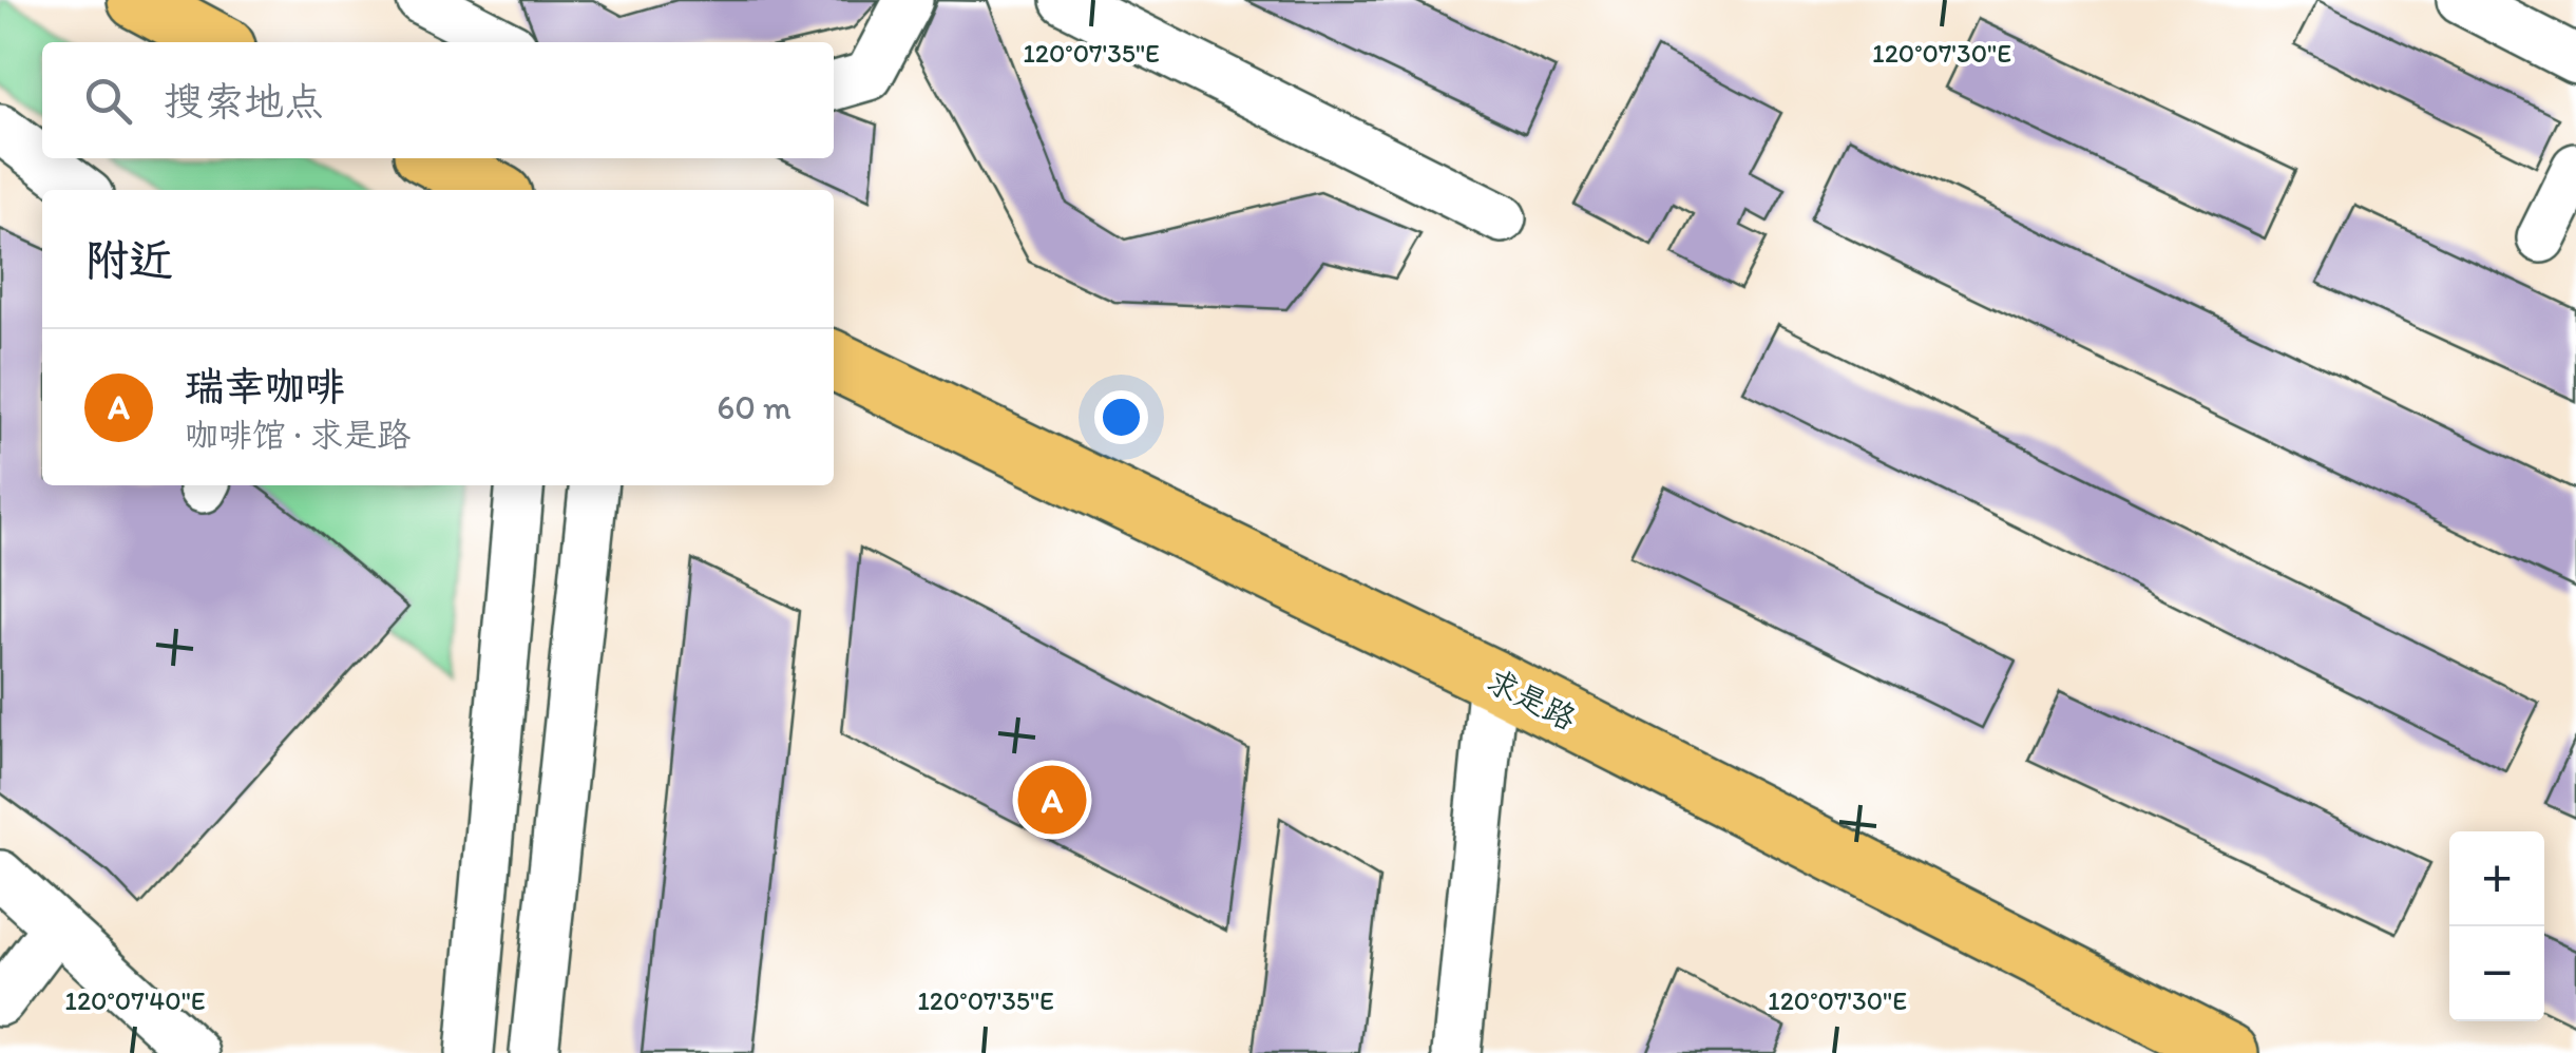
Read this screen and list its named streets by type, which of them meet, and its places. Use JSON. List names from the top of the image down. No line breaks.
{"streets":{"main road":["求是路"]},"page":{"search":"搜索地点","heading":"附近","list":[{"mark":"A","name":"瑞幸咖啡","note":"咖啡馆 · 求是路","value":"60 m"}],"pins":"A","map_buttons":["+","−"]},"coordinates":["120°07'35\"E","120°07'30\"E","120°07'40\"E"]}
